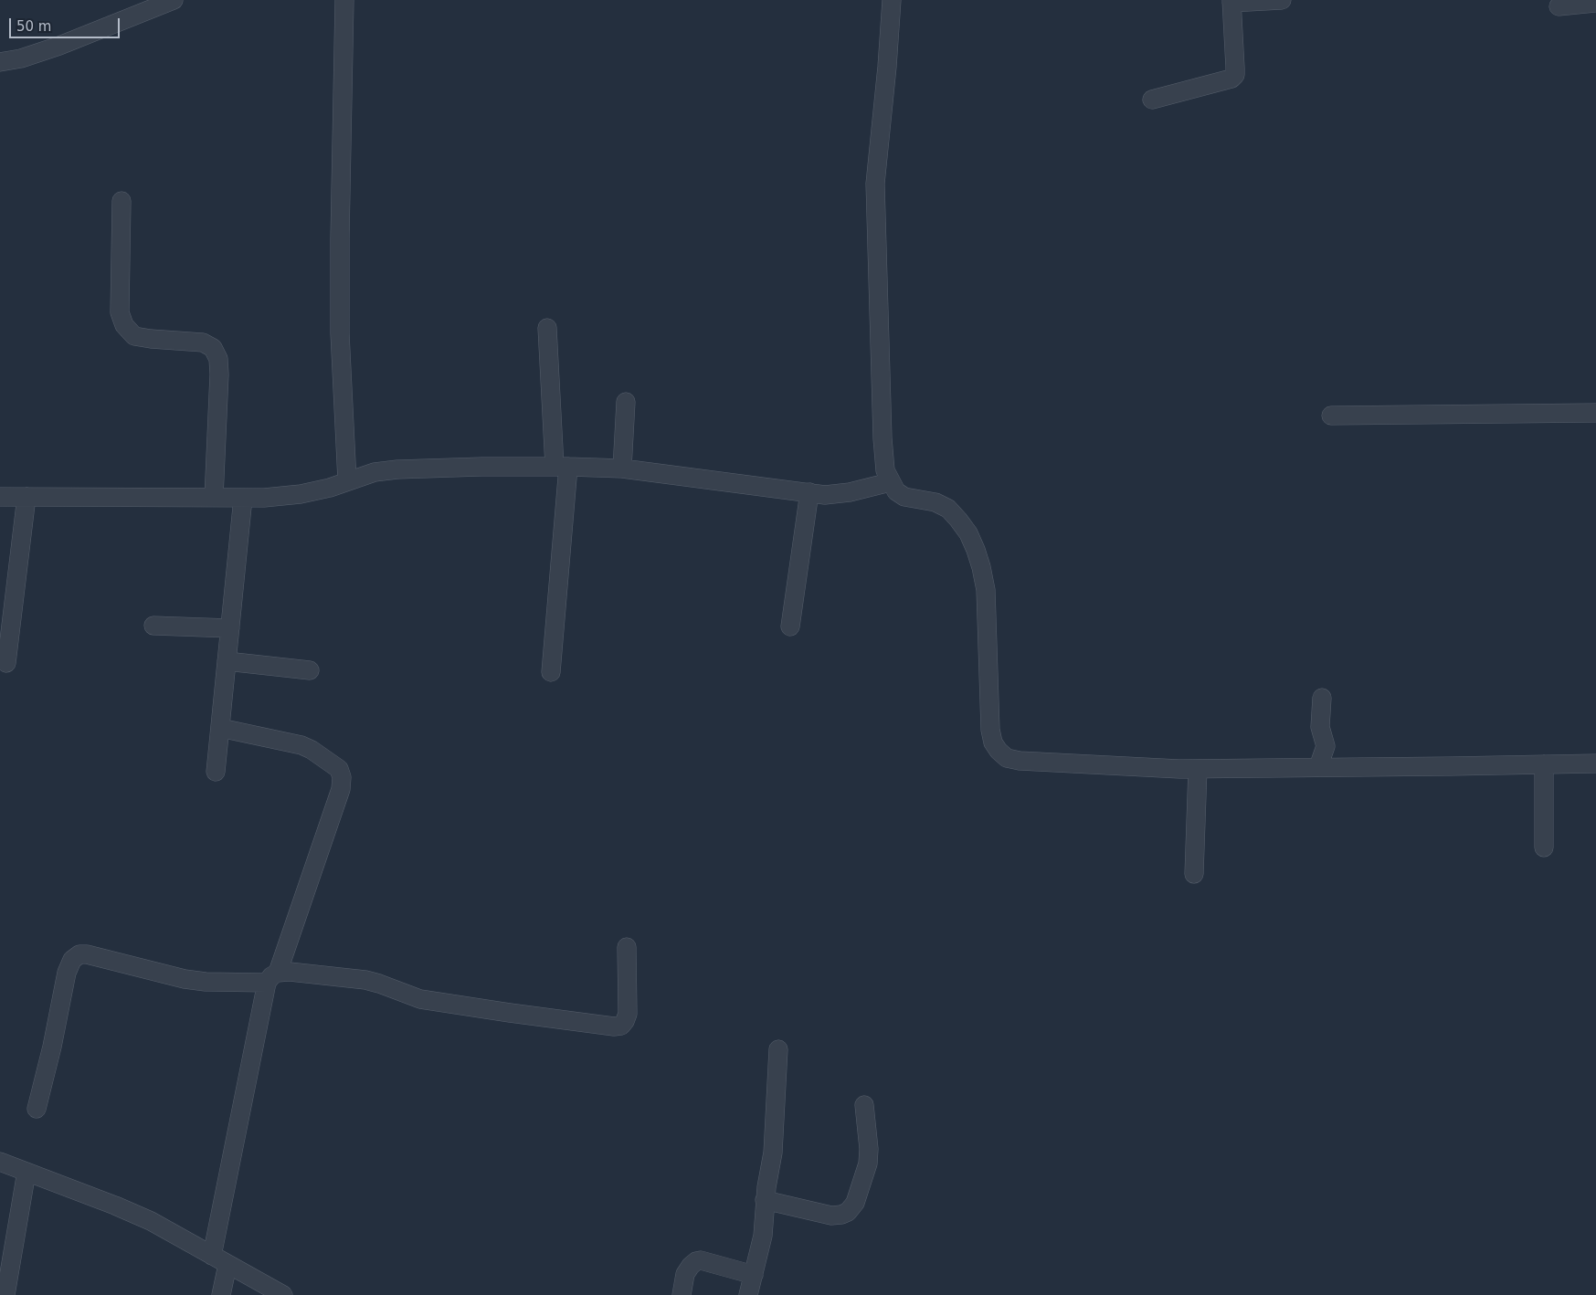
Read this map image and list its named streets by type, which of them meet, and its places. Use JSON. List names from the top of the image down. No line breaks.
{"scale_bar":"50 m"}
